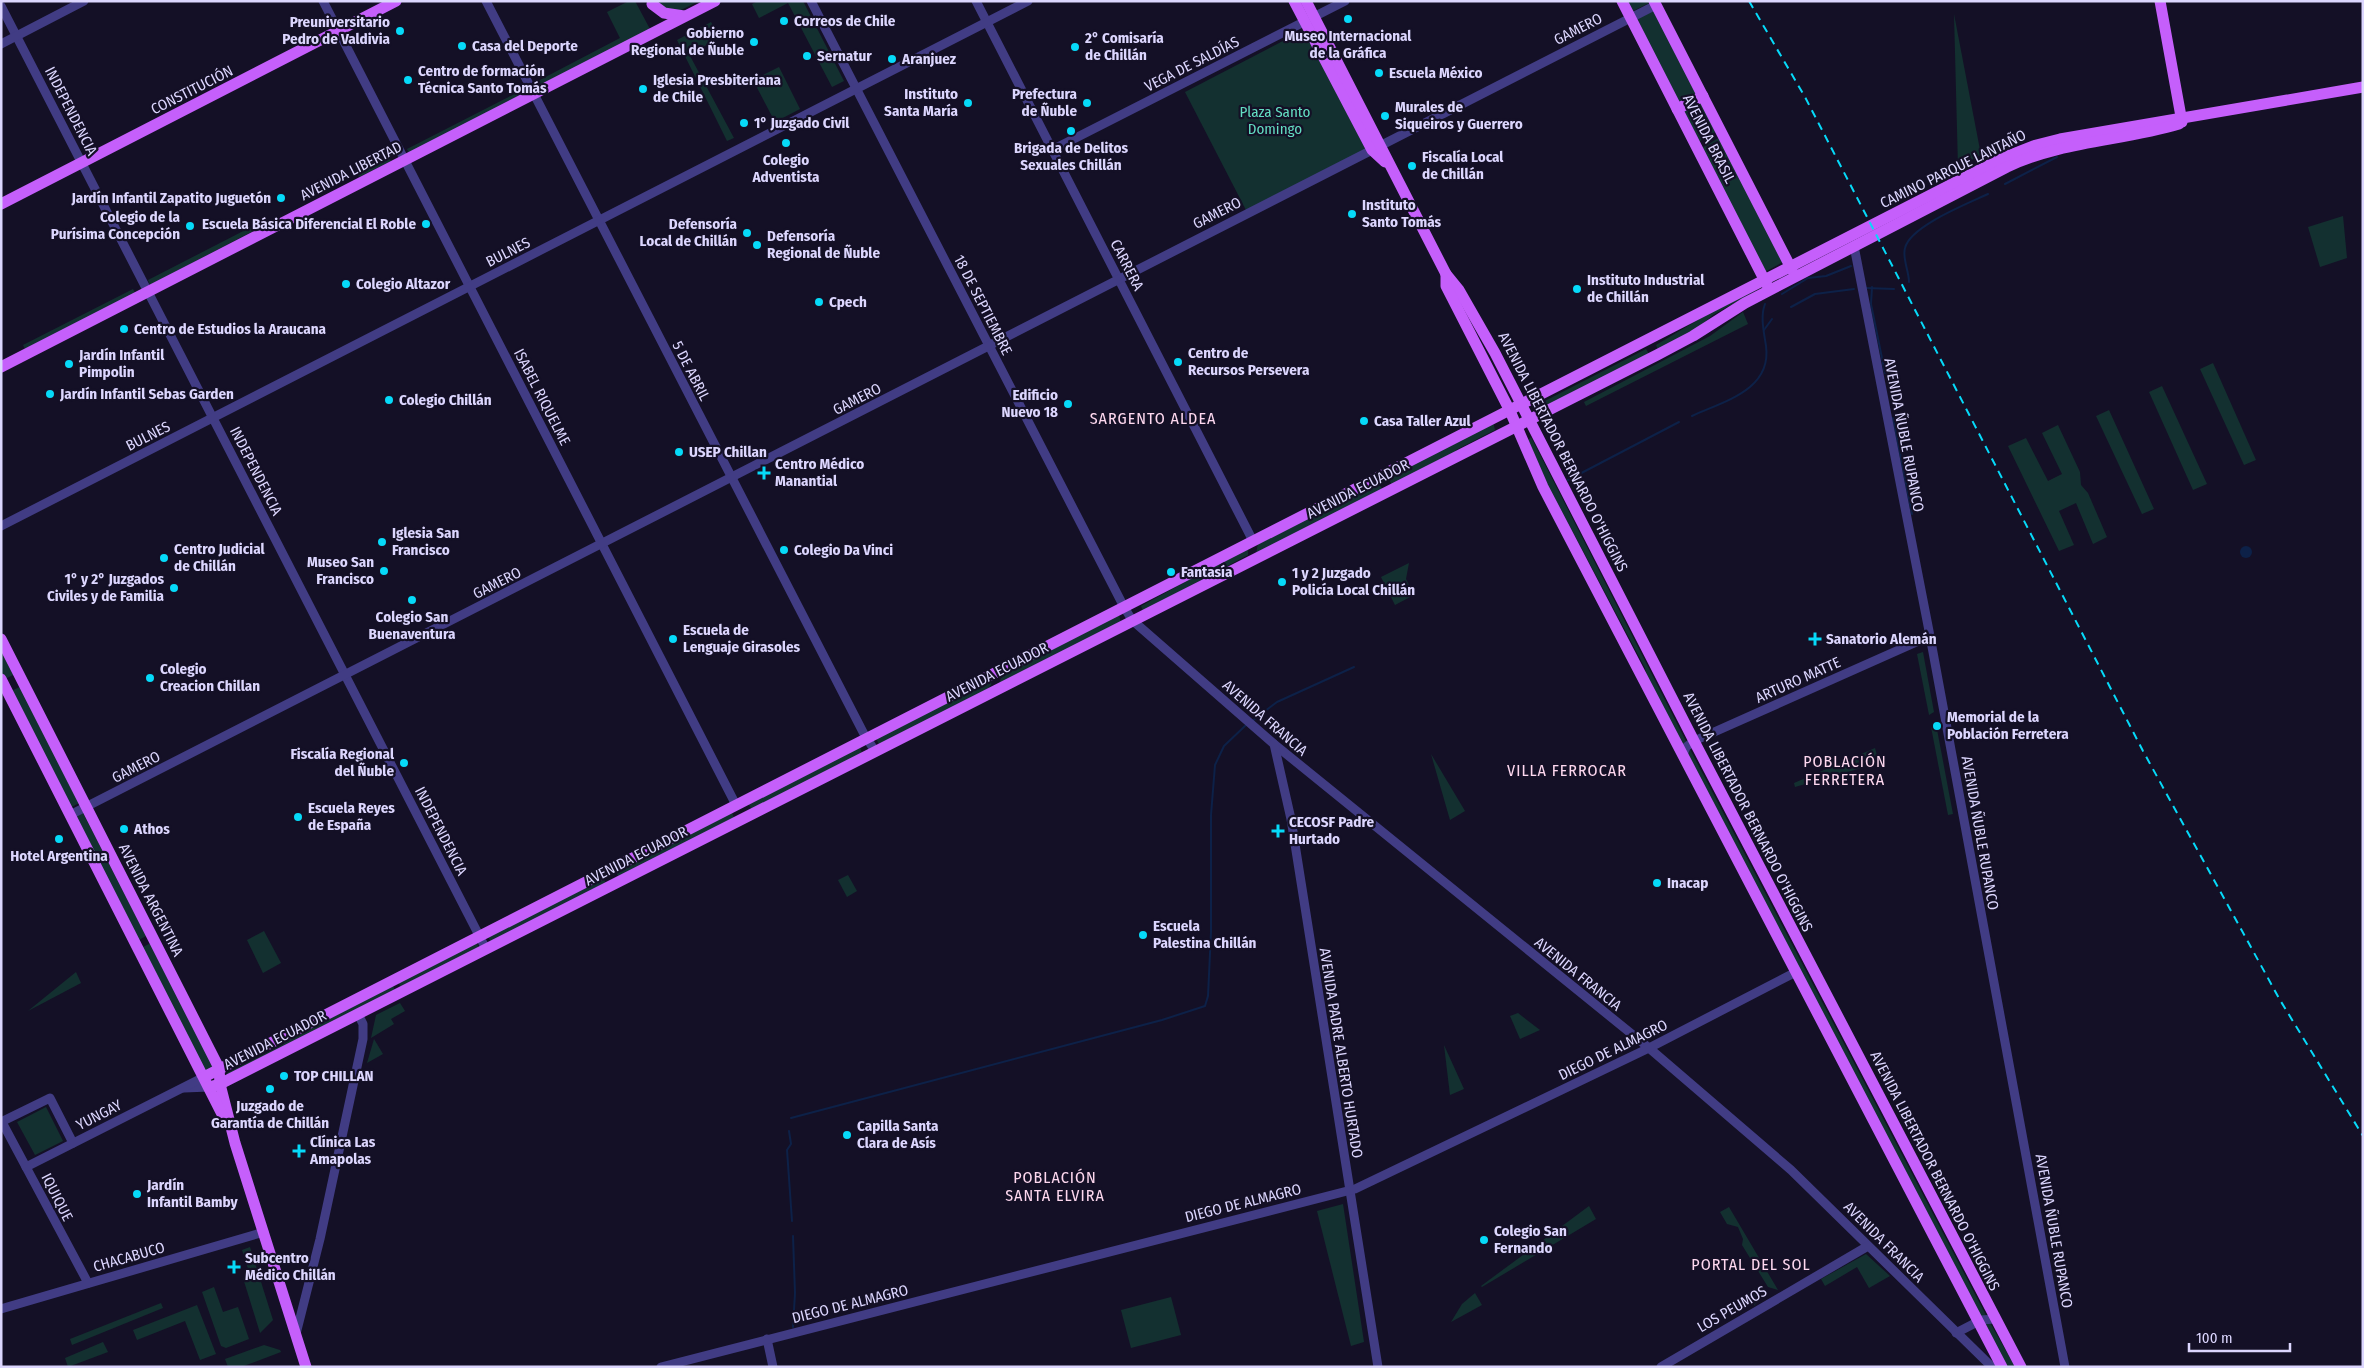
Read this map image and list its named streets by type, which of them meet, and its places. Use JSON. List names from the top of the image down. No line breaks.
{"streets":{"main road":["CONSTITUCIÓN","AVENIDA BRASIL","CAMINO PARQUE LANTAÑO","AVENIDA LIBERTAD","AVENIDA LIBERTADOR BERNARDO O'HIGGINS","AVENIDA ECUADOR","AVENIDA ARGENTINA"],"street":["GAMERO","VEGA DE SALDÍAS","INDEPENDENCIA","BULNES","CARRERA","18 DE SEPTIEMBRE","5 DE ABRIL","ISABEL RIQUELME","AVENIDA ÑUBLE RUPANCO","ARTURO MATTE","AVENIDA FRANCIA","DIEGO DE ALMAGRO","AVENIDA PADRE ALBERTO HURTADO","YUNGAY","IQUIQUE","CHACABUCO","LOS PEUMOS"]},"crossings":[["GAMERO","INDEPENDENCIA"],["GAMERO","AVENIDA BRASIL"],["GAMERO","CARRERA"],["GAMERO","18 DE SEPTIEMBRE"],["GAMERO","5 DE ABRIL"],["GAMERO","ISABEL RIQUELME"],["GAMERO","AVENIDA LIBERTADOR BERNARDO O'HIGGINS"],["GAMERO","AVENIDA ARGENTINA"],["VEGA DE SALDÍAS","CARRERA"],["VEGA DE SALDÍAS","AVENIDA LIBERTADOR BERNARDO O'HIGGINS"],["CONSTITUCIÓN","INDEPENDENCIA"],["CONSTITUCIÓN","ISABEL RIQUELME"],["INDEPENDENCIA","AVENIDA LIBERTAD"],["INDEPENDENCIA","BULNES"],["INDEPENDENCIA","AVENIDA ECUADOR"],["AVENIDA BRASIL","CAMINO PARQUE LANTAÑO"],["AVENIDA BRASIL","AVENIDA ECUADOR"],["CAMINO PARQUE LANTAÑO","AVENIDA ÑUBLE RUPANCO"],["CAMINO PARQUE LANTAÑO","AVENIDA ECUADOR"],["AVENIDA LIBERTAD","5 DE ABRIL"],["AVENIDA LIBERTAD","ISABEL RIQUELME"],["BULNES","CARRERA"],["BULNES","18 DE SEPTIEMBRE"],["BULNES","5 DE ABRIL"],["BULNES","ISABEL RIQUELME"],["CARRERA","AVENIDA ECUADOR"],["18 DE SEPTIEMBRE","AVENIDA ECUADOR"],["18 DE SEPTIEMBRE","AVENIDA FRANCIA"],["5 DE ABRIL","AVENIDA ECUADOR"],["ISABEL RIQUELME","AVENIDA ECUADOR"],["AVENIDA ÑUBLE RUPANCO","ARTURO MATTE"],["AVENIDA LIBERTADOR BERNARDO O'HIGGINS","AVENIDA ECUADOR"],["AVENIDA LIBERTADOR BERNARDO O'HIGGINS","ARTURO MATTE"],["AVENIDA LIBERTADOR BERNARDO O'HIGGINS","DIEGO DE ALMAGRO"],["AVENIDA ECUADOR","AVENIDA FRANCIA"],["AVENIDA ECUADOR","AVENIDA ARGENTINA"],["AVENIDA ECUADOR","YUNGAY"],["AVENIDA FRANCIA","DIEGO DE ALMAGRO"],["AVENIDA FRANCIA","AVENIDA PADRE ALBERTO HURTADO"],["AVENIDA FRANCIA","LOS PEUMOS"],["DIEGO DE ALMAGRO","AVENIDA PADRE ALBERTO HURTADO"],["YUNGAY","IQUIQUE"],["IQUIQUE","CHACABUCO"]],"districts":["SARGENTO ALDEA","POBLACIÓN FERRETERA","VILLA FERROCAR","POBLACIÓN SANTA ELVIRA","PORTAL DEL SOL"],"parks":["Plaza Santo Domingo"],"places":{"other":["Museo Internacional de la Gráfica","Correos de Chile","Preuniversitario Pedro de Valdivia","Gobierno Regional de Ñuble","Casa del Deporte","2° Comisaría de Chillán","Sernatur","Aranjuez","Escuela México","Centro de formación Técnica Santo Tomás","Iglesia Presbiteriana de Chile","Instituto Santa María","Prefectura de Ñuble","Murales de Siqueiros y Guerrero","1° Juzgado Civil","Brigada de Delitos Sexuales Chillán","Colegio Adventista","Fiscalía Local de Chillán","Jardín Infantil Zapatito Juguetón","Instituto Santo Tomás","Escuela Básica Diferencial El Roble","Colegio de la Purísima Concepción","Defensoría Local de Chillán","Defensoría Regional de Ñuble","Colegio Altazor","Instituto Industrial de Chillán","Cpech","Centro de Estudios la Araucana","Centro de Recursos Persevera","Jardín Infantil Pimpolin","Jardín Infantil Sebas Garden","Colegio Chillán","Edificio Nuevo 18","Casa Taller Azul","USEP Chillan","Iglesia San Francisco","Colegio Da Vinci","Centro Judicial de Chillán","Museo San Francisco","Fantasía","1 y 2 Juzgado Policía Local Chillán","1° y 2° Juzgados Civiles y de Familia","Colegio San Buenaventura","Escuela de Lenguaje Girasoles","Colegio Creacion Chillan","Memorial de la Población Ferretera","Fiscalía Regional del Ñuble","Escuela Reyes de España","Athos","Hotel Argentina","Inacap","Escuela Palestina Chillán","TOP CHILLAN","Juzgado de Garantía de Chillán","Capilla Santa Clara de Asís","Jardín Infantil Bamby","Colegio San Fernando"],"health":["Centro Médico Manantial","Sanatorio Alemán","CECOSF Padre Hurtado","Clínica Las Amapolas","Subcentro Médico Chillán"]},"scale_bar":"100 m"}
